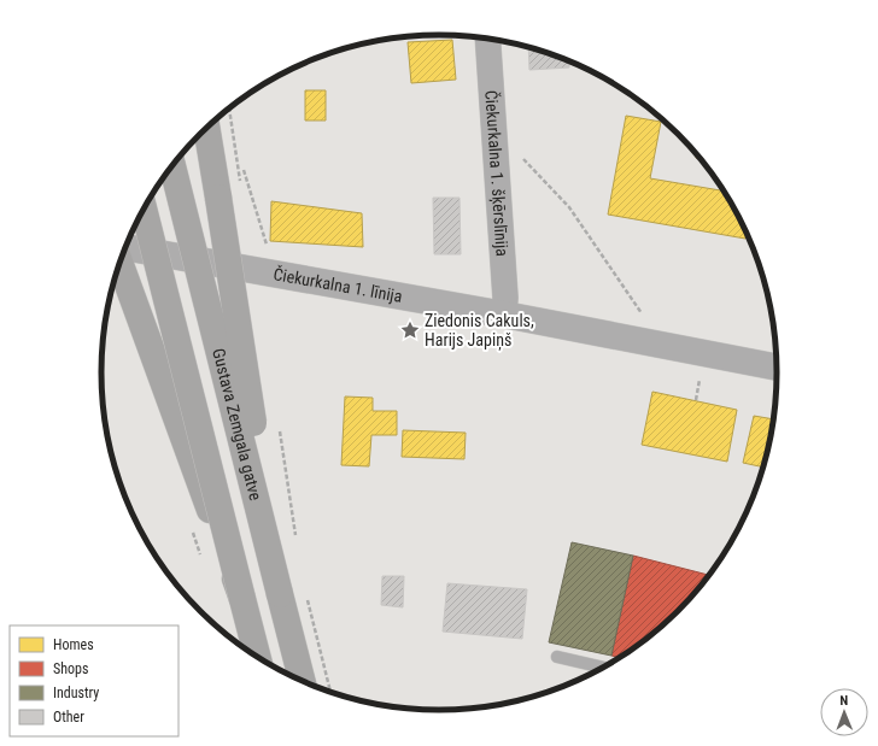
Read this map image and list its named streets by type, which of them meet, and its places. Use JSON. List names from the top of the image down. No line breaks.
{"streets":{"main road":["Gustava Zemgala gatve"],"street":["Čiekurkalna 1. šķērslīnija","Čiekurkalna 1. līnija"]},"crossings":[["Čiekurkalna 1. šķērslīnija","Čiekurkalna 1. līnija"]],"places":{"place":["Ziedonis Cakuls, Harijs Japiņš"]},"legend":["Homes","Shops","Industry","Other"],"north":"top"}
